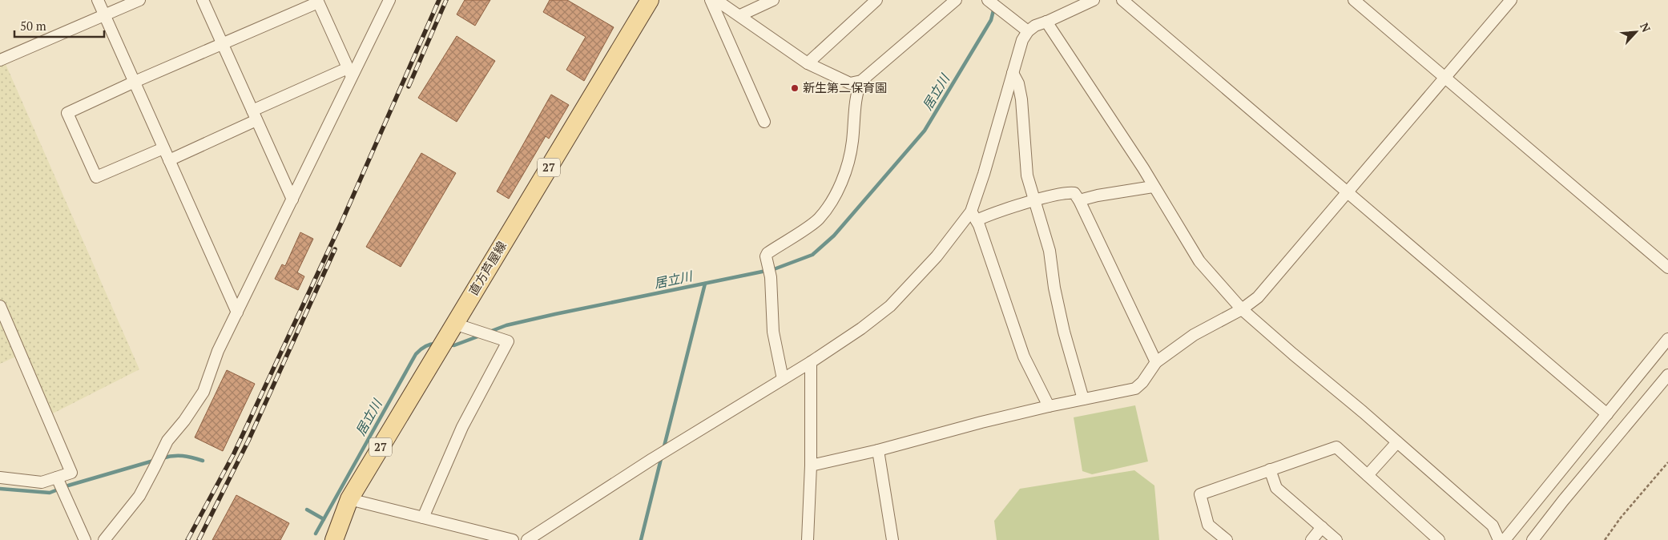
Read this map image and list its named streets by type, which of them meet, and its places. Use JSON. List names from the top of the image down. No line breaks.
{"streets":{"main road":["27","直方芦屋線"]},"water":["居立川"],"places":["新生第二保育園"],"scale_bar":"50 m","north":"top right"}
